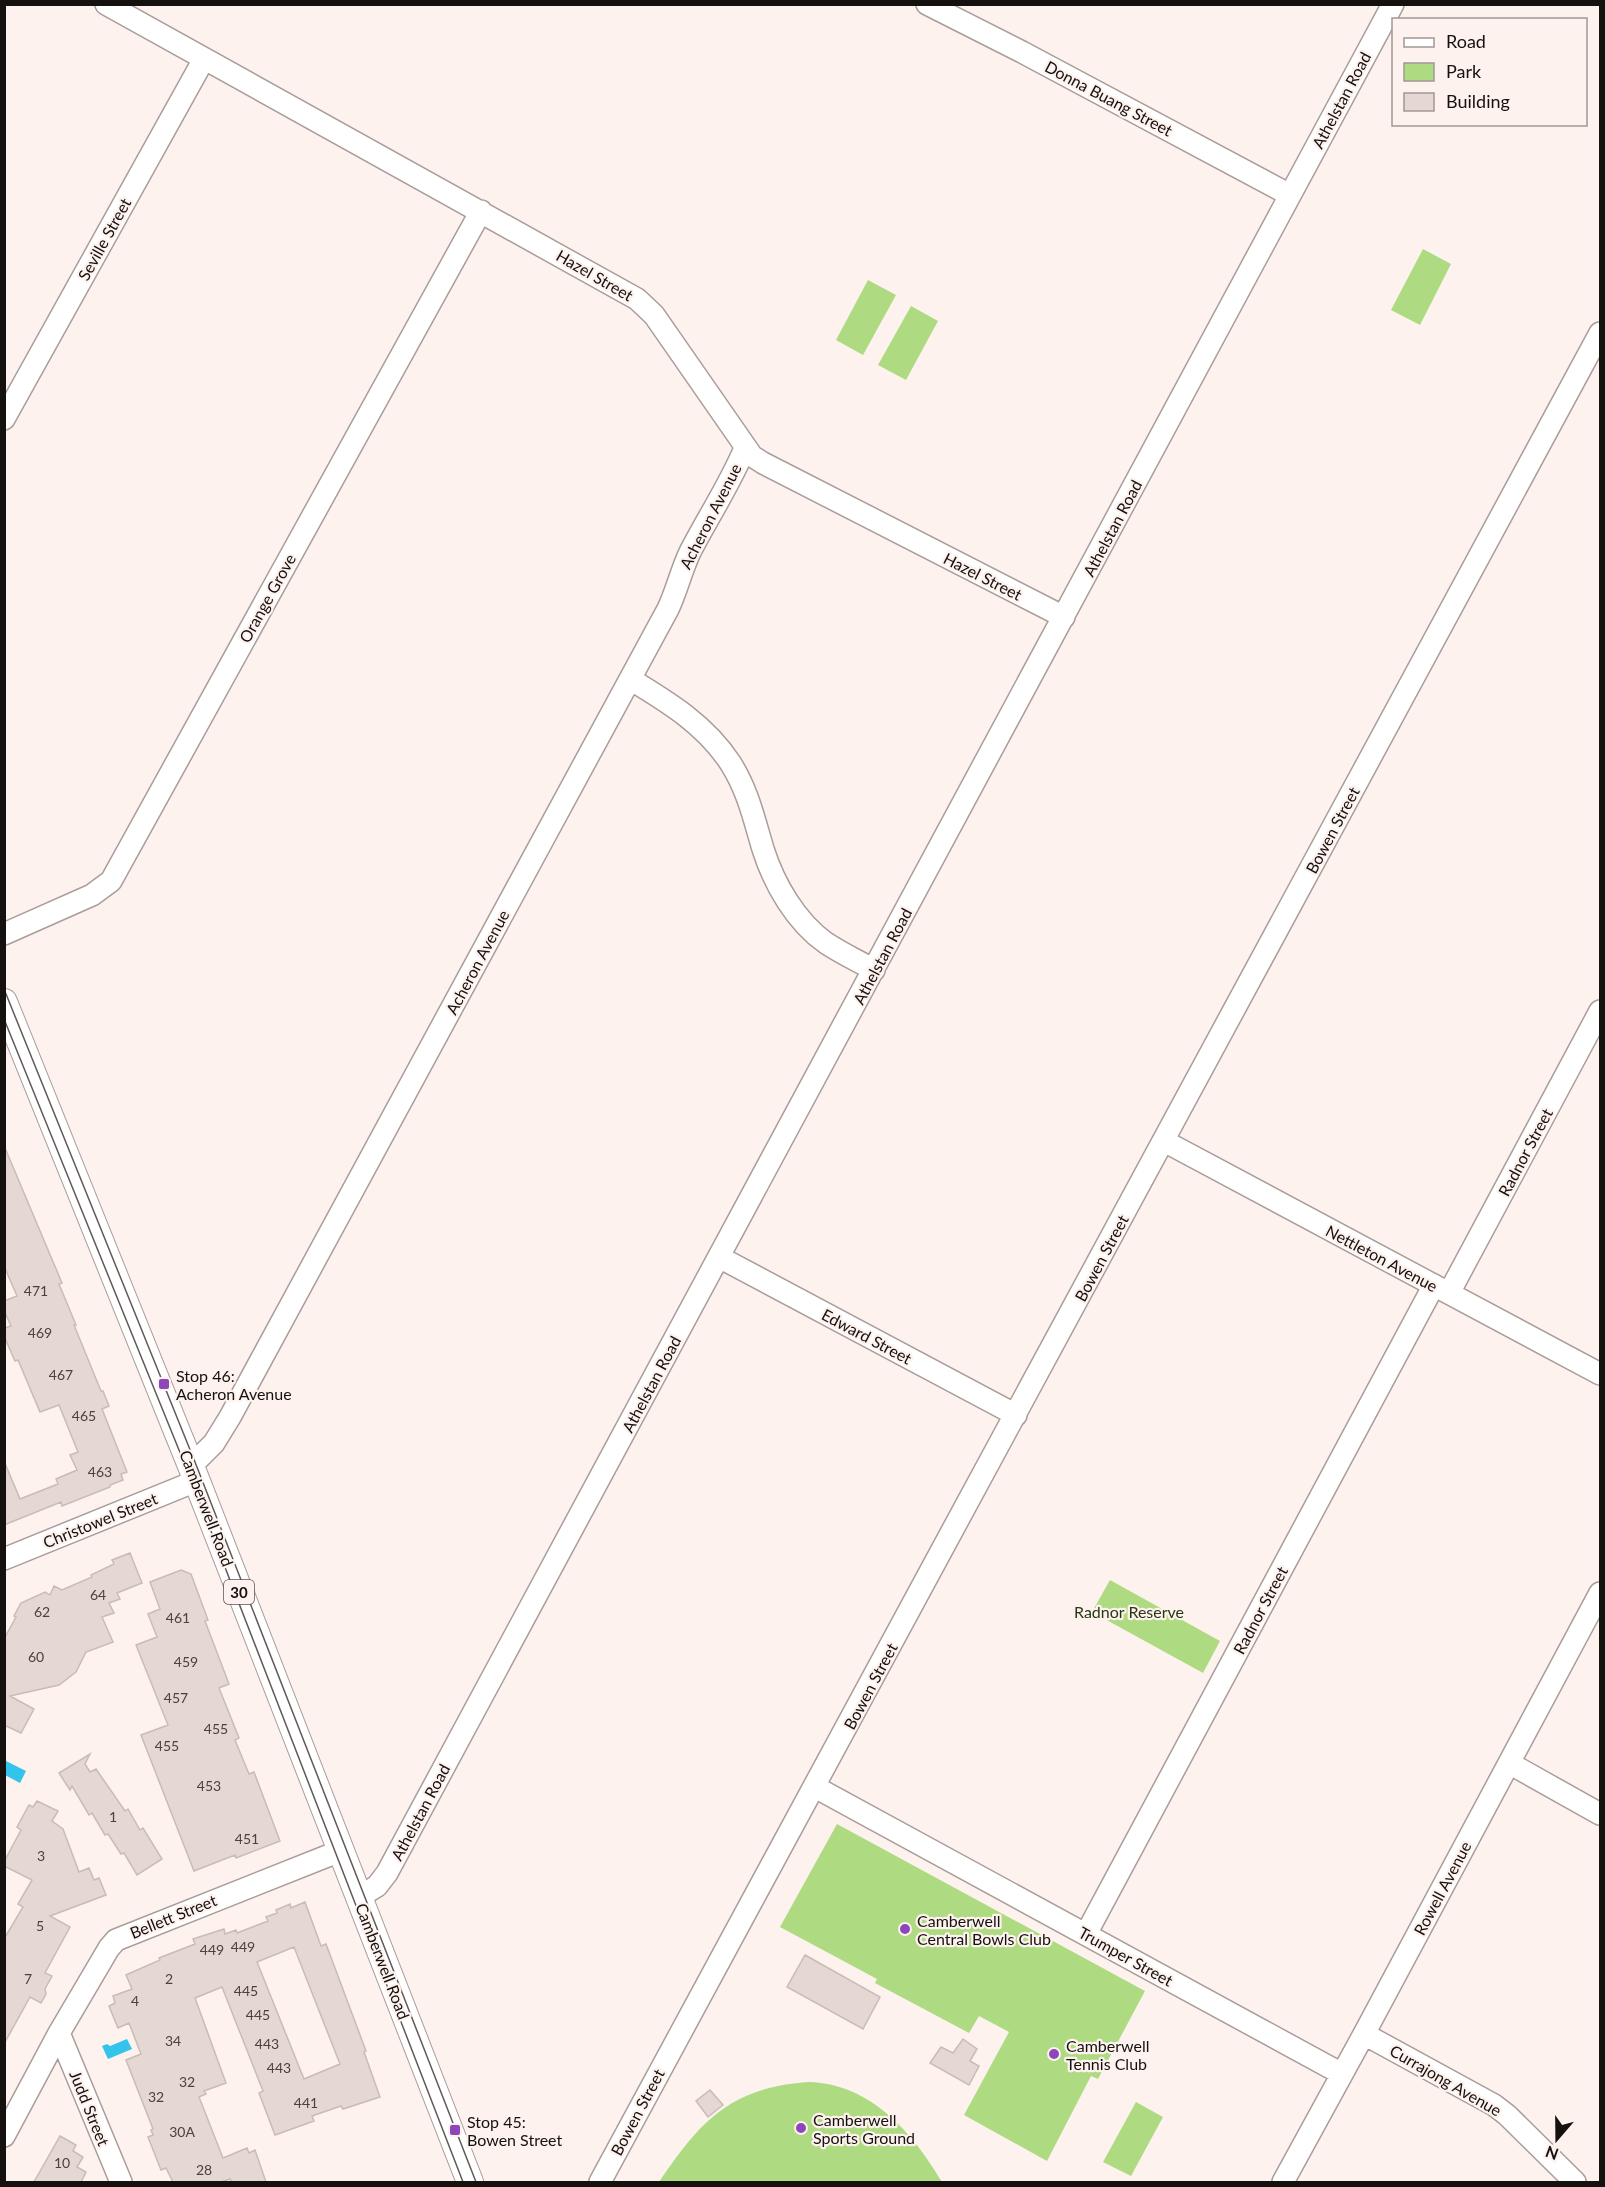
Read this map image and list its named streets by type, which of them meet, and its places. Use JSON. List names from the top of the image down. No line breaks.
{"streets":{"main road":["Camberwell Road","30"],"street":["Donna Buang Street","Athelstan Road","Seville Street","Hazel Street","Acheron Avenue","Orange Grove","Bowen Street","Radnor Street","Nettleton Avenue","Edward Street","Christowel Street","Rowell Avenue","Bellett Street","Trumper Street","Currajong Avenue","Judd Street"]},"crossings":[["Donna Buang Street","Athelstan Road"],["Athelstan Road","Hazel Street"],["Athelstan Road","Edward Street"],["Athelstan Road","Camberwell Road"],["Seville Street","Hazel Street"],["Hazel Street","Acheron Avenue"],["Hazel Street","Orange Grove"],["Acheron Avenue","Camberwell Road"],["Acheron Avenue","Christowel Street"],["Bowen Street","Nettleton Avenue"],["Bowen Street","Edward Street"],["Bowen Street","Trumper Street"],["Radnor Street","Nettleton Avenue"],["Radnor Street","Trumper Street"],["Camberwell Road","Christowel Street"],["Camberwell Road","Bellett Street"],["Rowell Avenue","Trumper Street"],["Rowell Avenue","Currajong Avenue"],["Bellett Street","Judd Street"]],"parks":["Radnor Reserve"],"places":{"transit":["Stop 46: Acheron Avenue","Stop 45: Bowen Street"],"other":["Camberwell Central Bowls Club","Camberwell Tennis Club","Camberwell Sports Ground"]},"house_numbers":["471","469","467","465","463","64","62","461","60","459","457","455","455","453","1","451","3","5","449","449","7","2","445","4","445","34","443","443","32","32","441","30A","10","28"],"legend":["Road","Park","Building"],"north":"bottom"}
